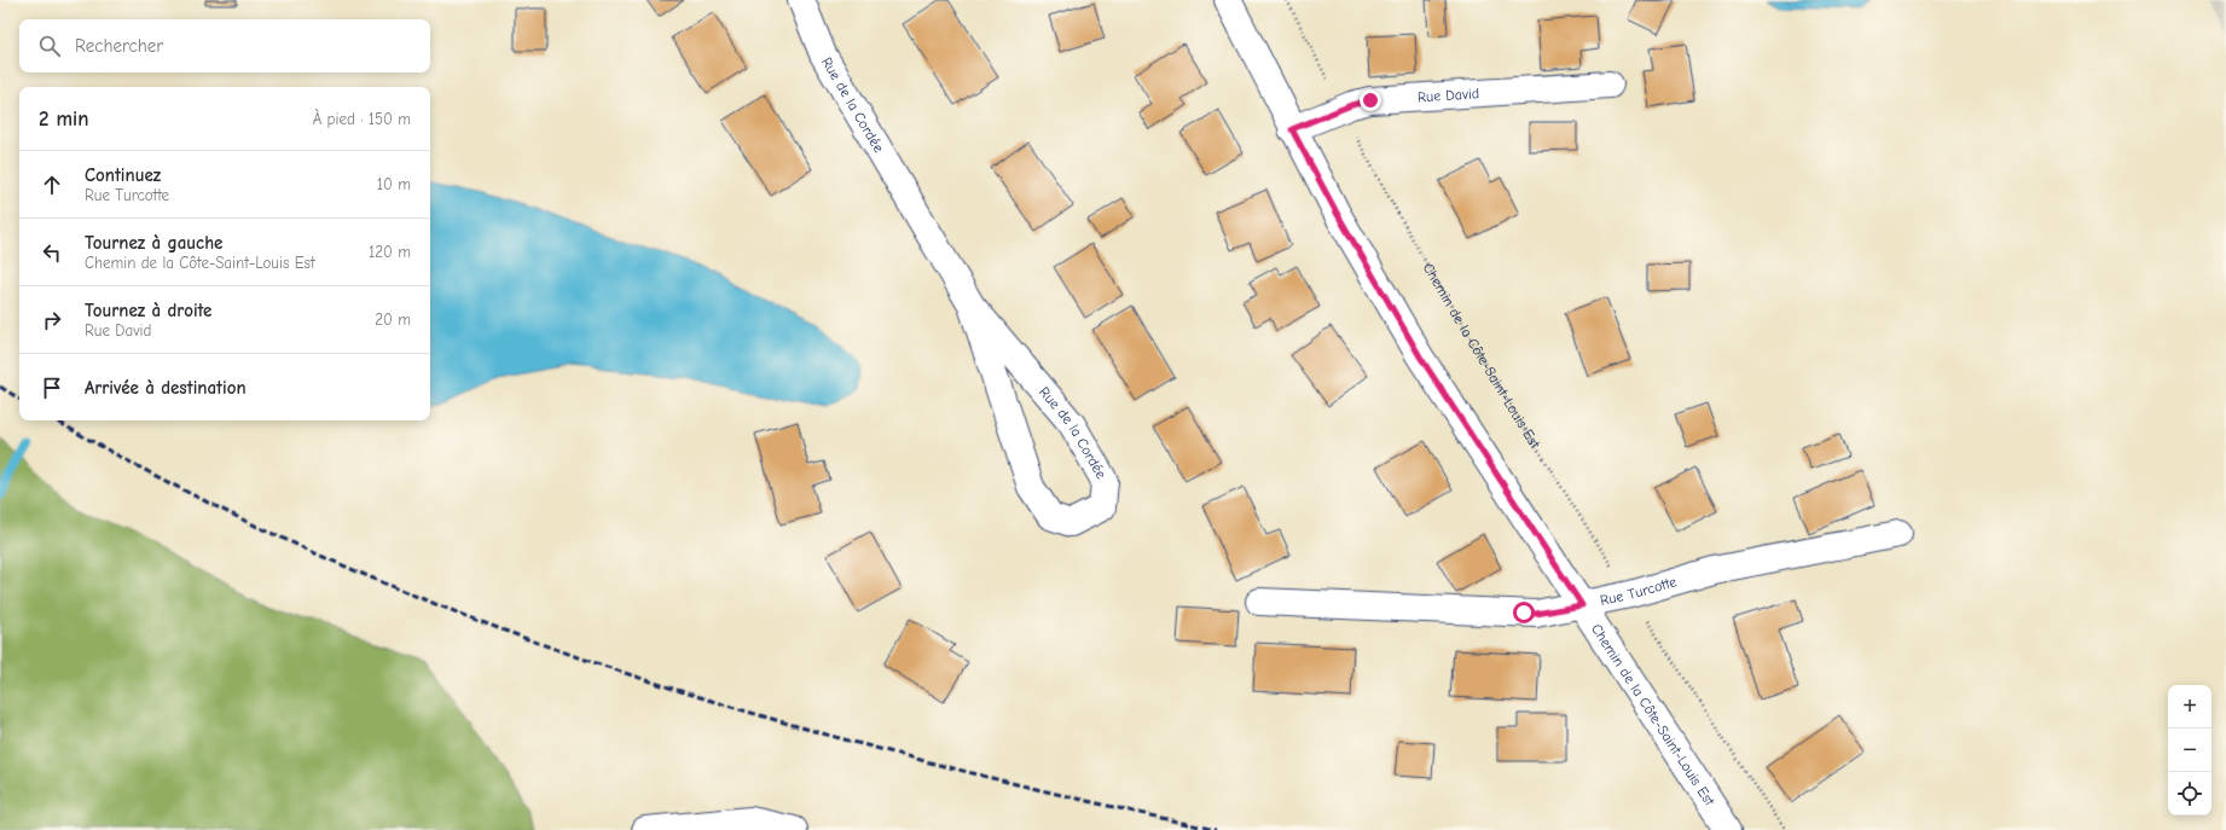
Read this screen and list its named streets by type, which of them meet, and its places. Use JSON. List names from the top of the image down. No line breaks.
{"streets":{"street":["Rue David","Rue de la Cordée","Chemin de la Côte-Saint-Louis Est","Rue Turcotte"]},"crossings":[["Rue David","Chemin de la Côte-Saint-Louis Est"],["Chemin de la Côte-Saint-Louis Est","Rue Turcotte"]],"page":{"search":"Rechercher","heading":["2 min","À pied · 150 m"],"list":[["Continuez","Rue Turcotte","10 m"],["Tournez à gauche","Chemin de la Côte-Saint-Louis Est","120 m"],["Tournez à droite","Rue David","20 m"],"Arrivée à destination"],"map_buttons":["+","−"]}}
